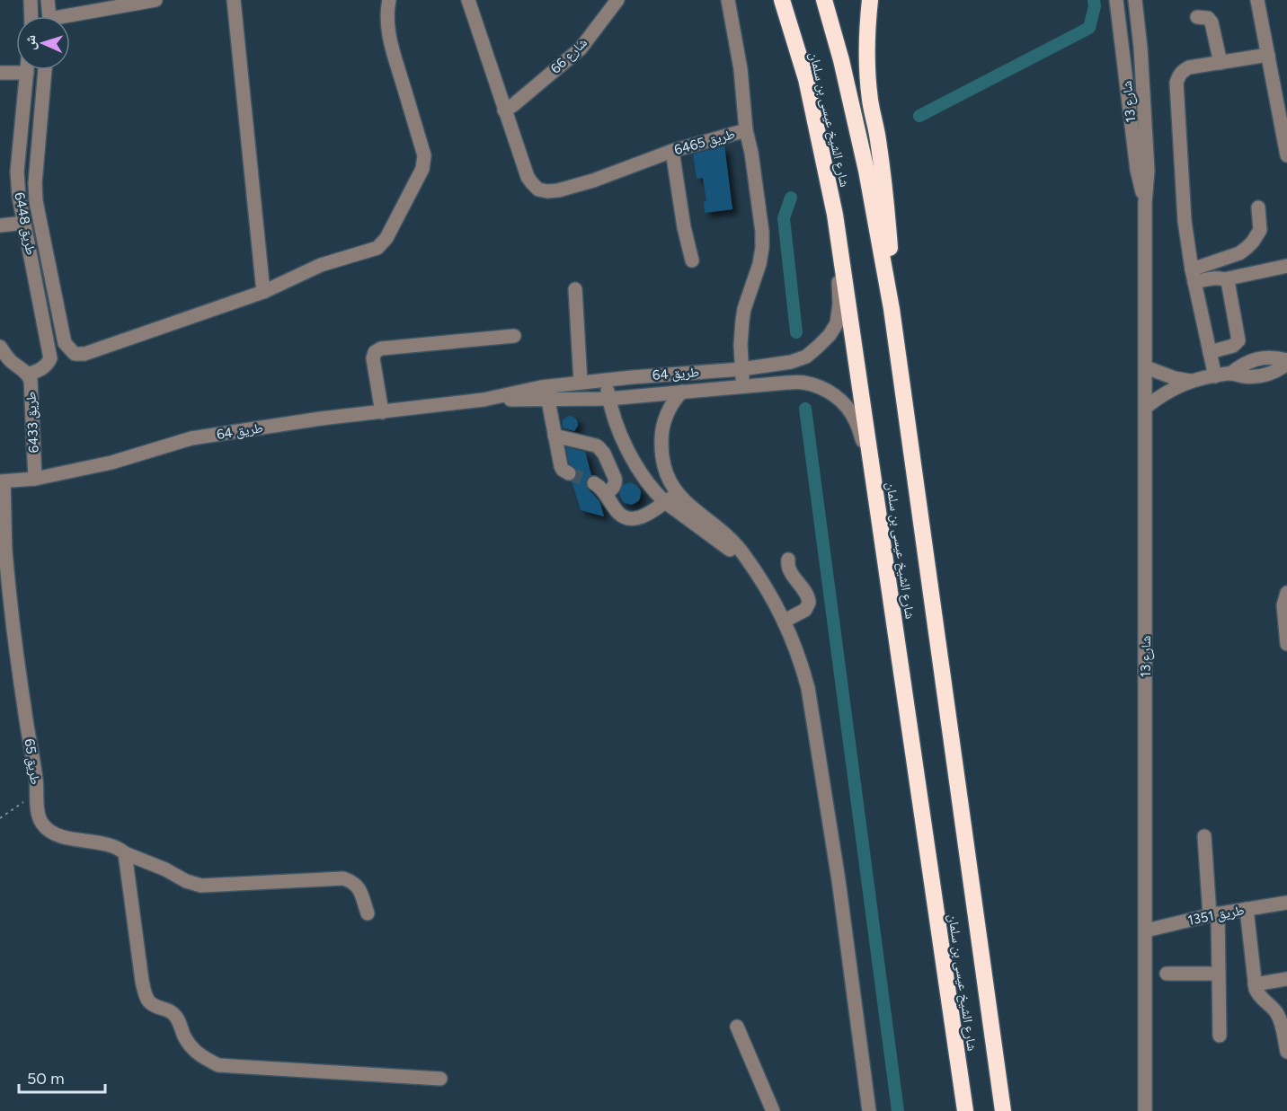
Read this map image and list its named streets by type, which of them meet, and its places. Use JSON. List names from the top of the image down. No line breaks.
{"streets":{"highway":["شارع الشيخ عيسى بن سلمان"],"street":["شارع 66","شارع 13","طريق 6465","طريق 6448","طريق 64","طريق 6433","طريق 65","طريق 1351"]},"crossings":[["شارع 66","طريق 6465"],["شارع 13","طريق 1351"],["شارع الشيخ عيسى بن سلمان","طريق 64"],["طريق 6465","طريق 64"],["طريق 6448","طريق 6433"],["طريق 64","طريق 6433"],["طريق 64","طريق 65"]],"scale_bar":"50 m","north":"left"}
